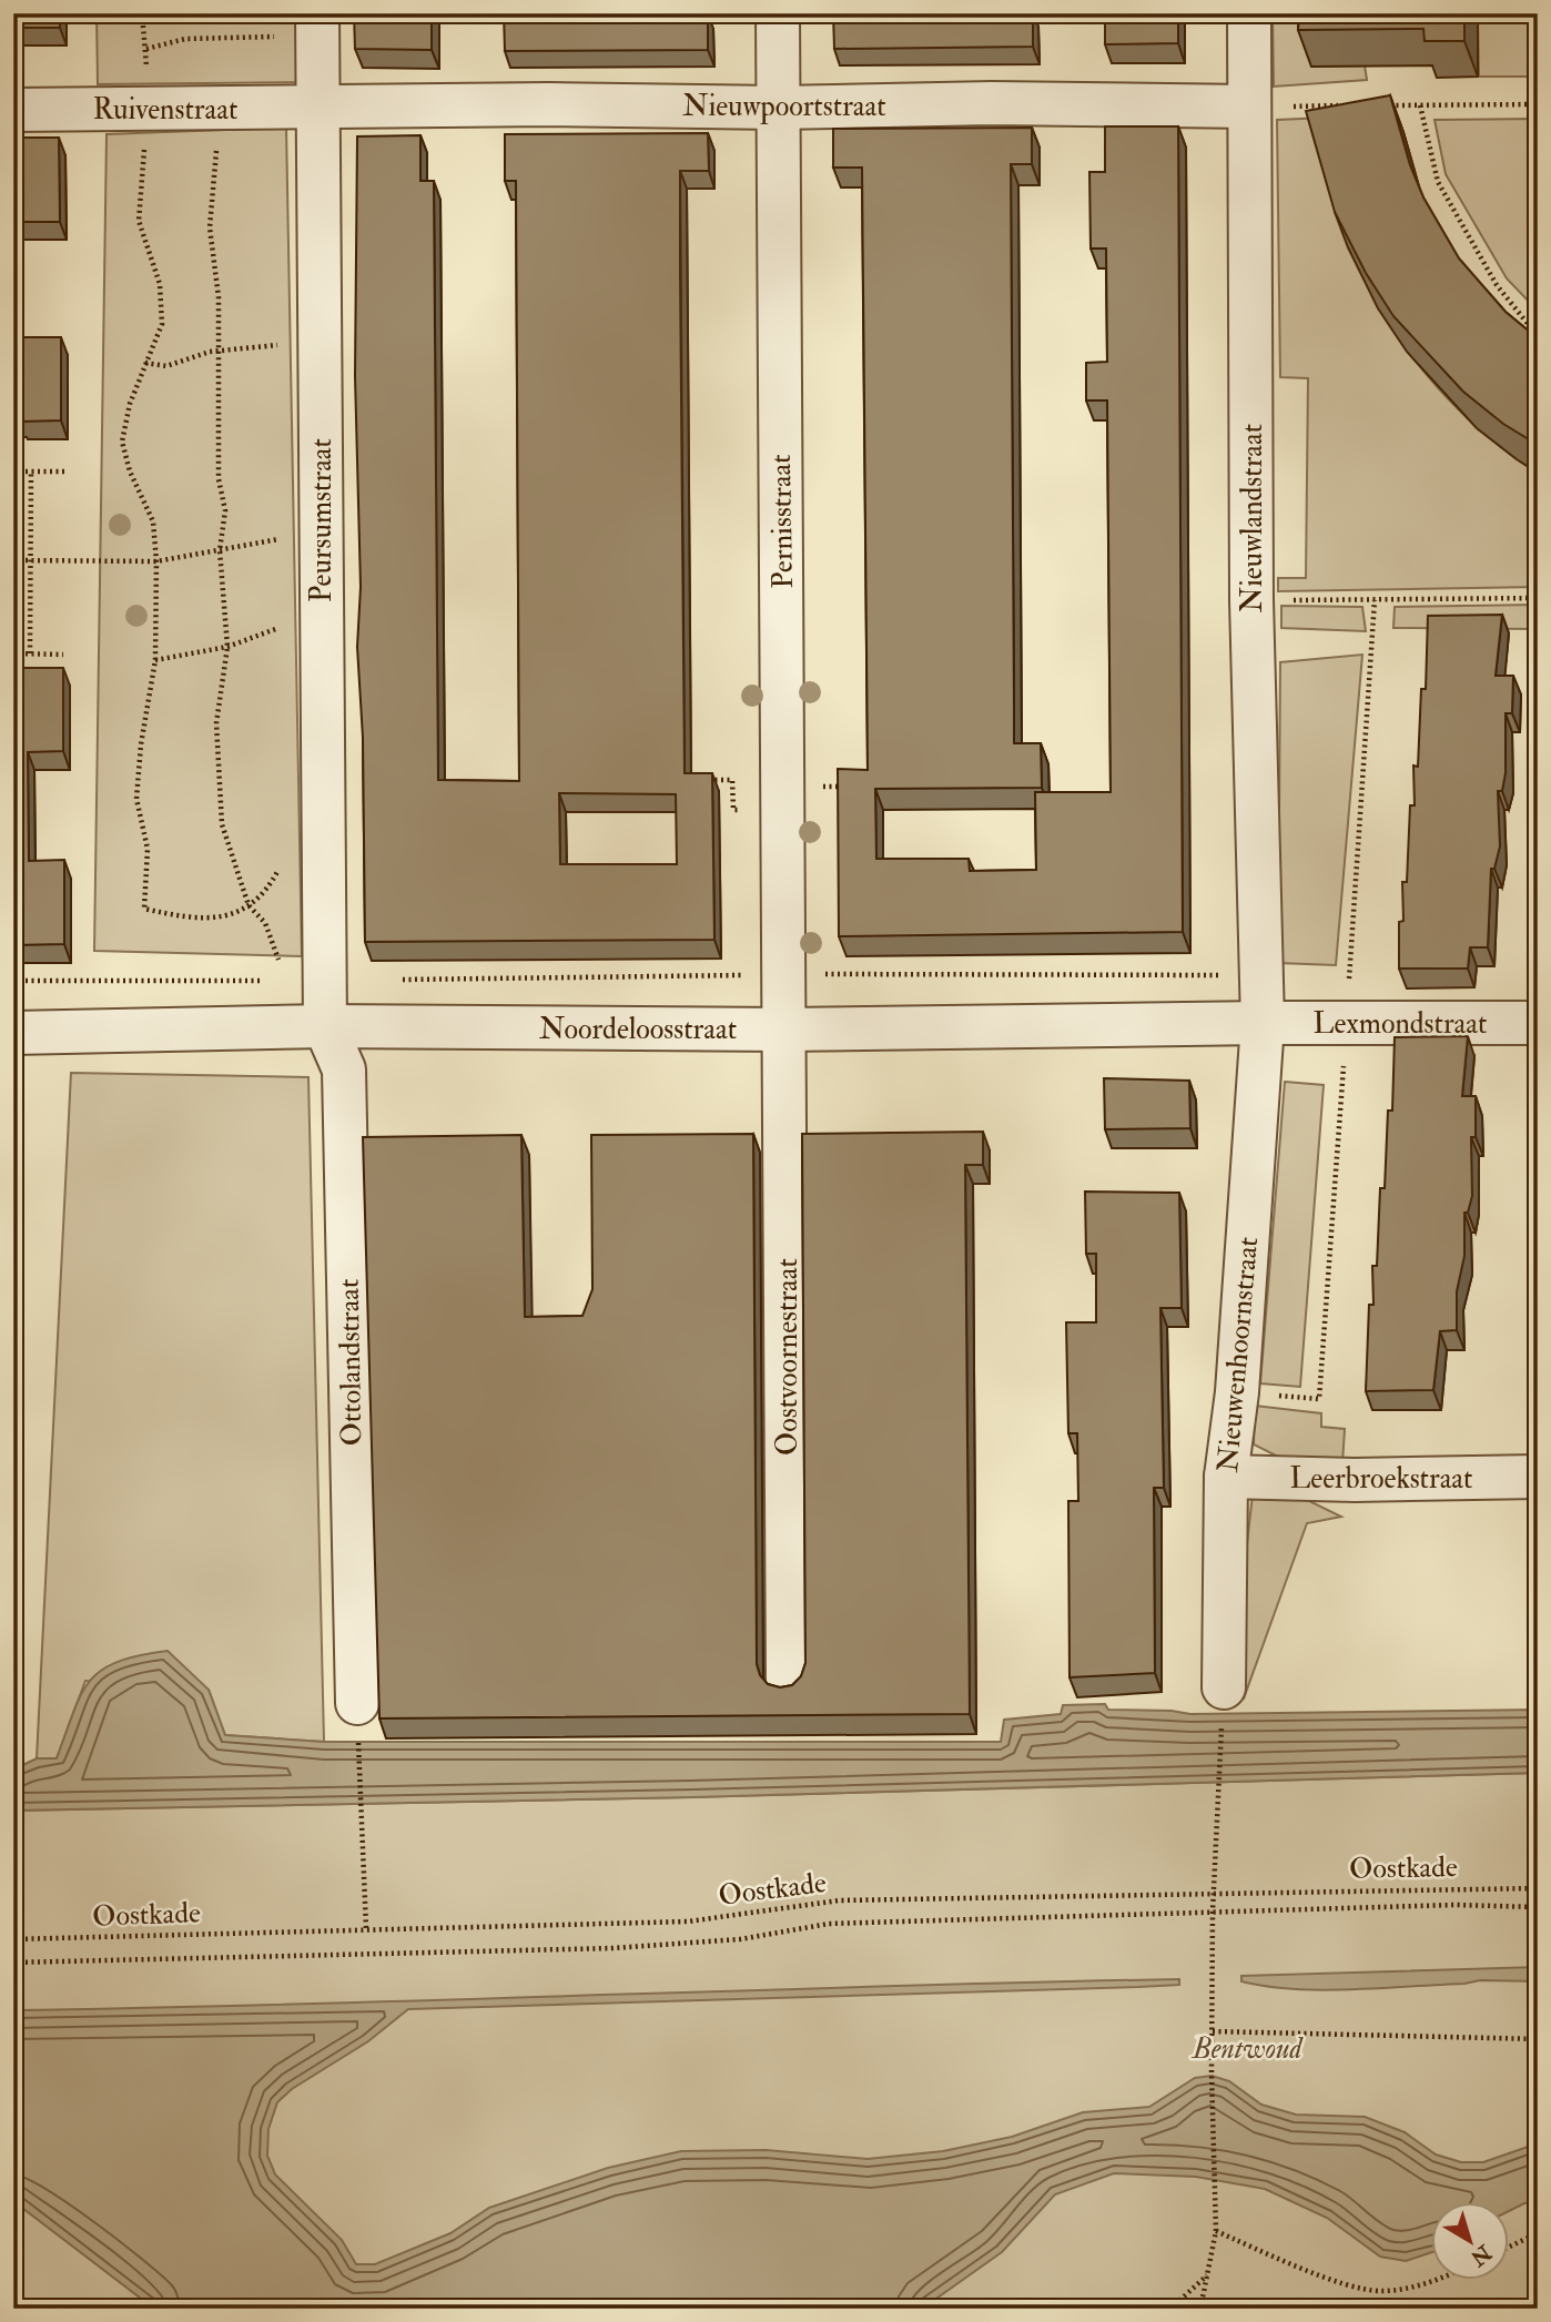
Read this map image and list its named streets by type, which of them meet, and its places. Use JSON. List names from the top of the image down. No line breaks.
{"streets":{"street":["Nieuwpoortstraat","Ruivenstraat","Nieuwlandstraat","Peursumstraat","Pernisstraat","Lexmondstraat","Noordeloosstraat","Nieuwenhoornstraat","Oostvoornestraat","Ottolandstraat","Leerbroekstraat"],"path":["Oostkade"]},"crossings":[["Nieuwpoortstraat","Ruivenstraat"],["Nieuwpoortstraat","Nieuwlandstraat"],["Nieuwpoortstraat","Peursumstraat"],["Nieuwpoortstraat","Pernisstraat"],["Ruivenstraat","Peursumstraat"],["Nieuwlandstraat","Lexmondstraat"],["Nieuwlandstraat","Noordeloosstraat"],["Nieuwlandstraat","Nieuwenhoornstraat"],["Peursumstraat","Noordeloosstraat"],["Peursumstraat","Ottolandstraat"],["Pernisstraat","Noordeloosstraat"],["Pernisstraat","Oostvoornestraat"],["Lexmondstraat","Noordeloosstraat"],["Lexmondstraat","Nieuwenhoornstraat"],["Noordeloosstraat","Nieuwenhoornstraat"],["Noordeloosstraat","Oostvoornestraat"],["Noordeloosstraat","Ottolandstraat"],["Nieuwenhoornstraat","Leerbroekstraat"]],"parks":["Bentwoud"],"north":"bottom right"}
